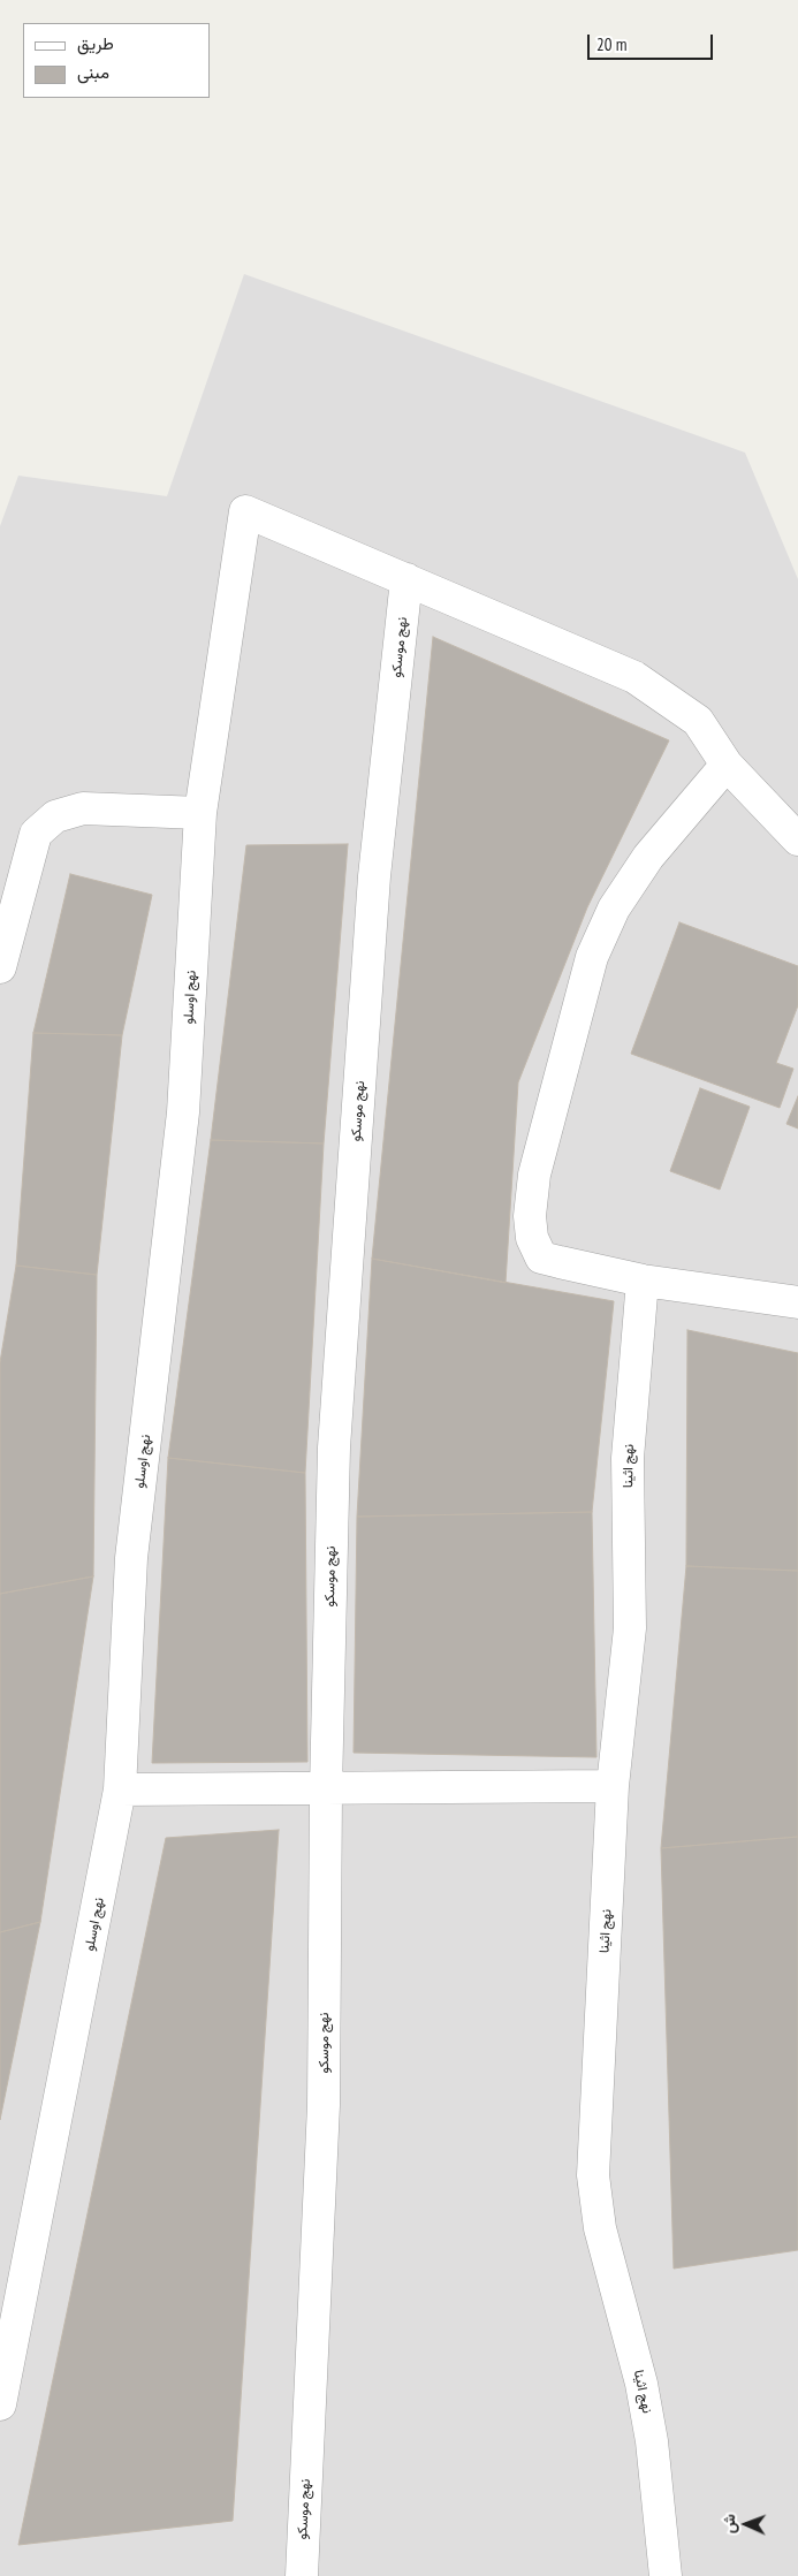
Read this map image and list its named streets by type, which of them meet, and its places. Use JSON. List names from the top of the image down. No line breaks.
{"streets":{"street":["نهج موسكو","نهج اوسلو","نهج اثينا"]},"crossings":[["نهج موسكو","نهج اوسلو"]],"legend":["طريق","مبنى"],"scale_bar":"20 m","north":"left"}
